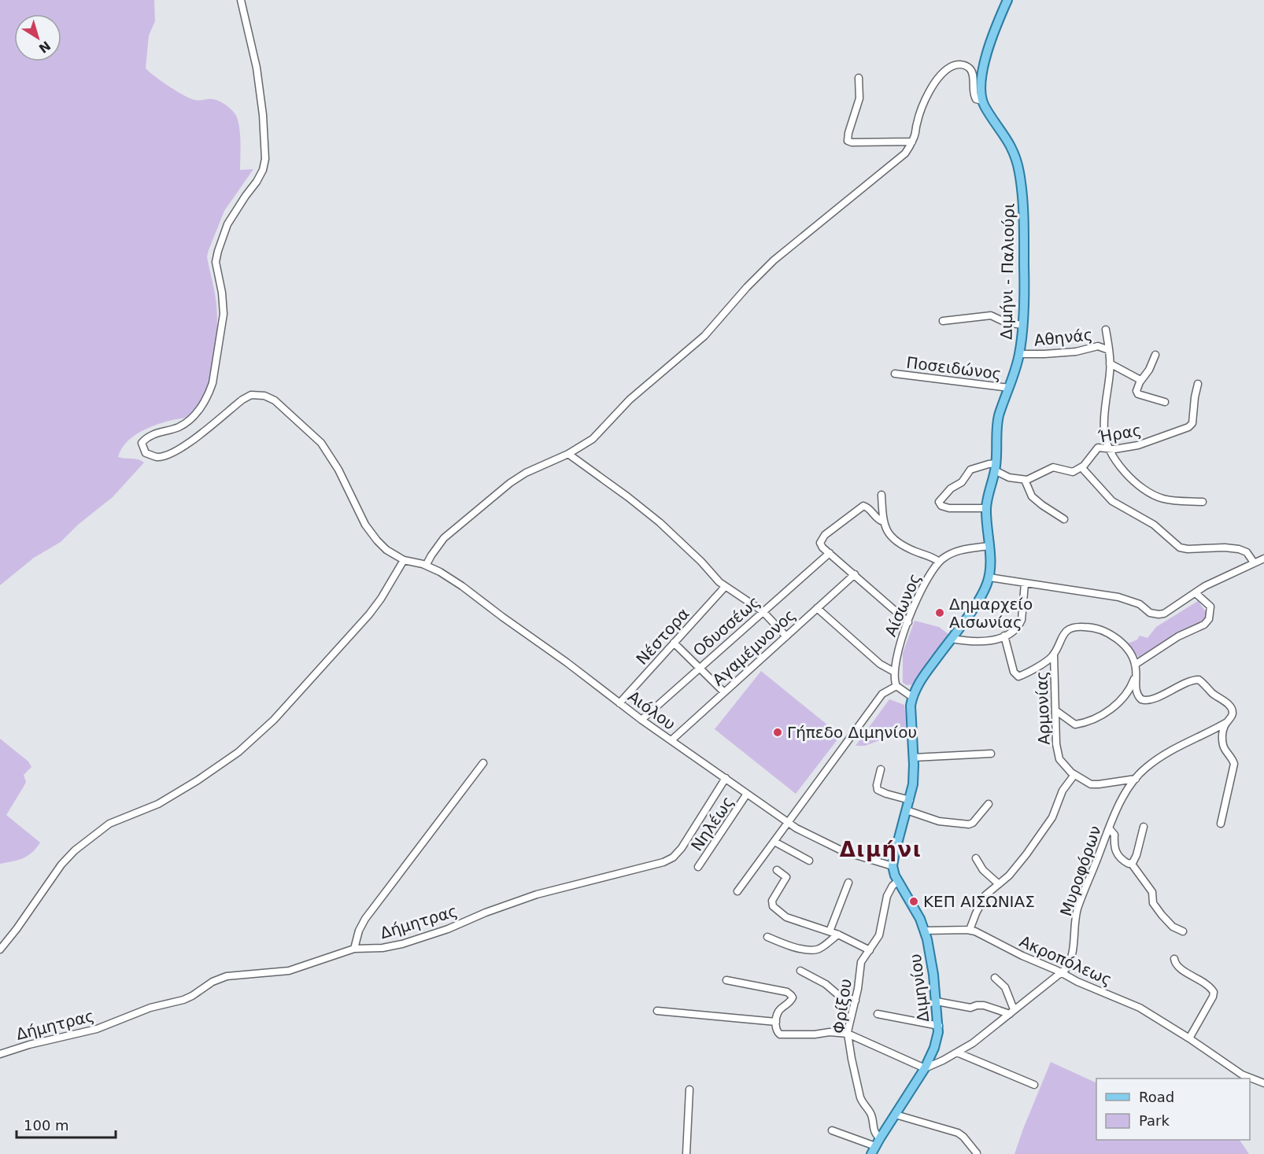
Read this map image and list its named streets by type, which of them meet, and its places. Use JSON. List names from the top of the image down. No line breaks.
{"streets":{"main road":["Διμήνι - Παλιούρι","Διμηνίου"],"street":["Αθηνάς","Ποσειδώνος","Ήρας","Αίσωνος","Οδυσσέως","Νέστορα","Αγαμέμνονος","Αρμονίας","Αιόλου","Νηλέως","Μυροφόρων","Δήμητρας","Ακροπόλεως","Φρίξου"]},"crossings":[["Διμήνι - Παλιούρι","Αθηνάς"],["Διμήνι - Παλιούρι","Ποσειδώνος"],["Διμήνι - Παλιούρι","Αίσωνος"],["Διμήνι - Παλιούρι","Αιόλου"],["Διμήνι - Παλιούρι","Διμηνίου"],["Οδυσσέως","Αιόλου"],["Νέστορα","Αιόλου"],["Αγαμέμνονος","Αιόλου"],["Αρμονίας","Μυροφόρων"],["Αιόλου","Νηλέως"],["Αιόλου","Δήμητρας"],["Αιόλου","Διμηνίου"],["Μυροφόρων","Ακροπόλεως"],["Μυροφόρων","Διμηνίου"],["Ακροπόλεως","Διμηνίου"],["Διμηνίου","Φρίξου"]],"districts":["Διμήνι"],"places":["Δημαρχείο Αισωνίας","Γήπεδο Διμηνίου","ΚΕΠ ΑΙΣΩΝΙΑΣ"],"legend":["Road","Park"],"scale_bar":"100 m","north":"bottom right"}
